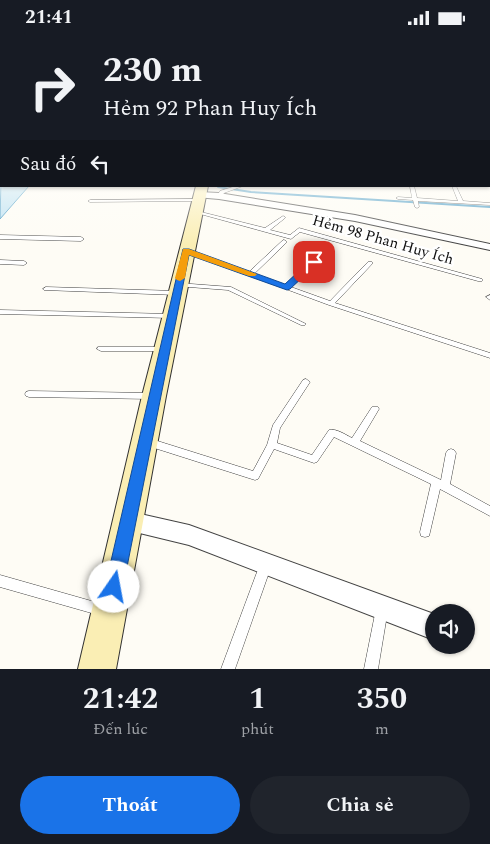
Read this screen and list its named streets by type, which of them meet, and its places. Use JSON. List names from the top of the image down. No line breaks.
{"streets":{"lane":["Hẻm 98 Phan Huy Ích"]},"page":{"status":"21:41","turn":["230 m","Hẻm 92 Phan Huy Ích"],"then":"Sau đó","eta":["21:42","Đến lúc","1","phút","350","m"],"buttons":["Thoát","Chia sẻ"]}}
